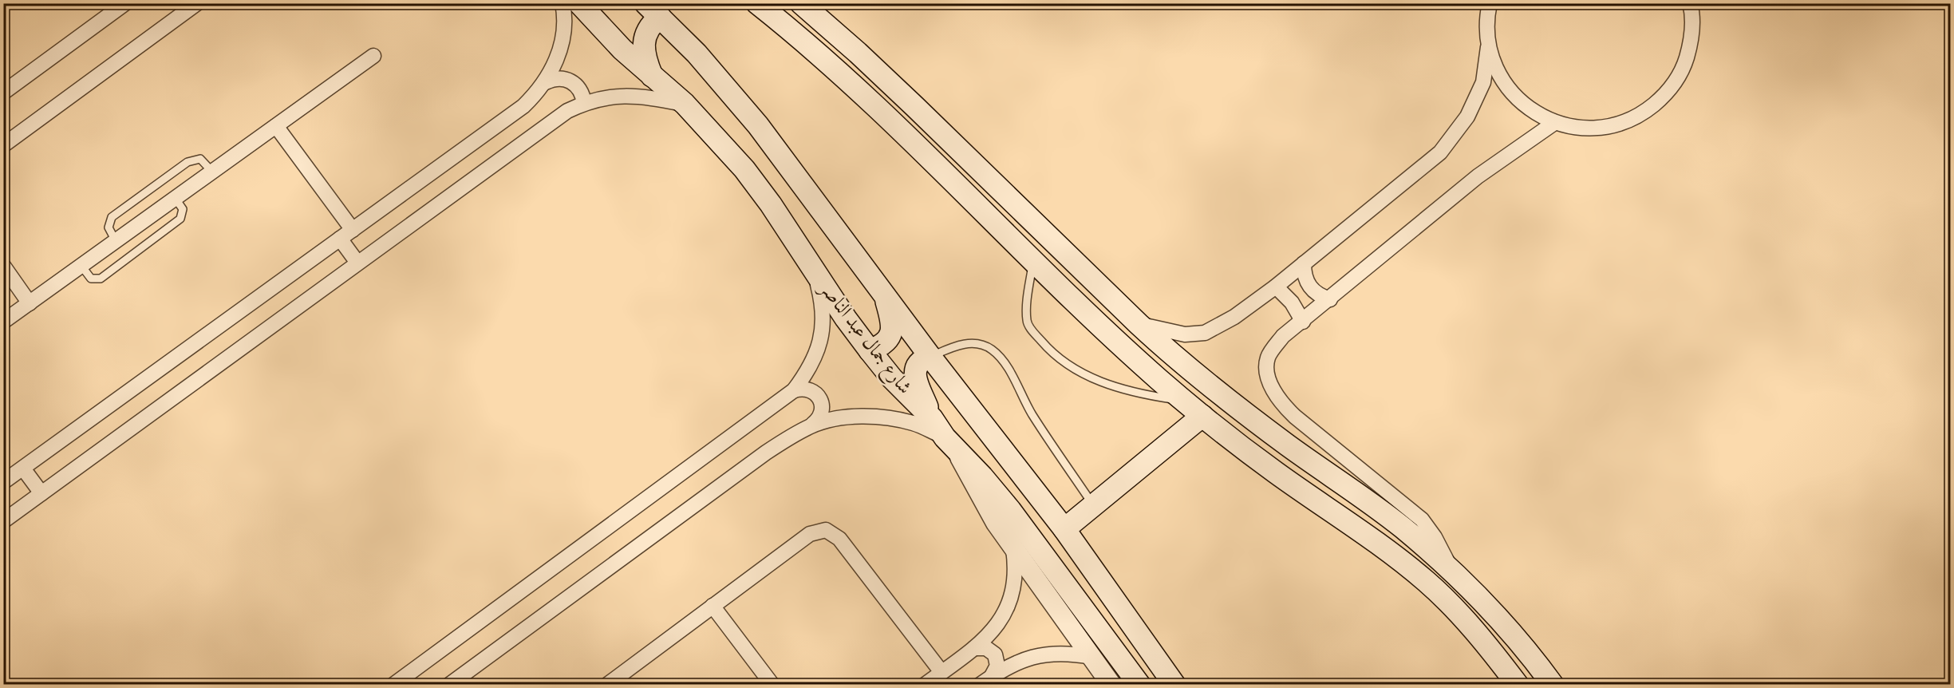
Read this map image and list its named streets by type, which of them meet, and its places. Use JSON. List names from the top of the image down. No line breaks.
{"streets":{"main road":["شارع جمال عبد الناصر"]}}
